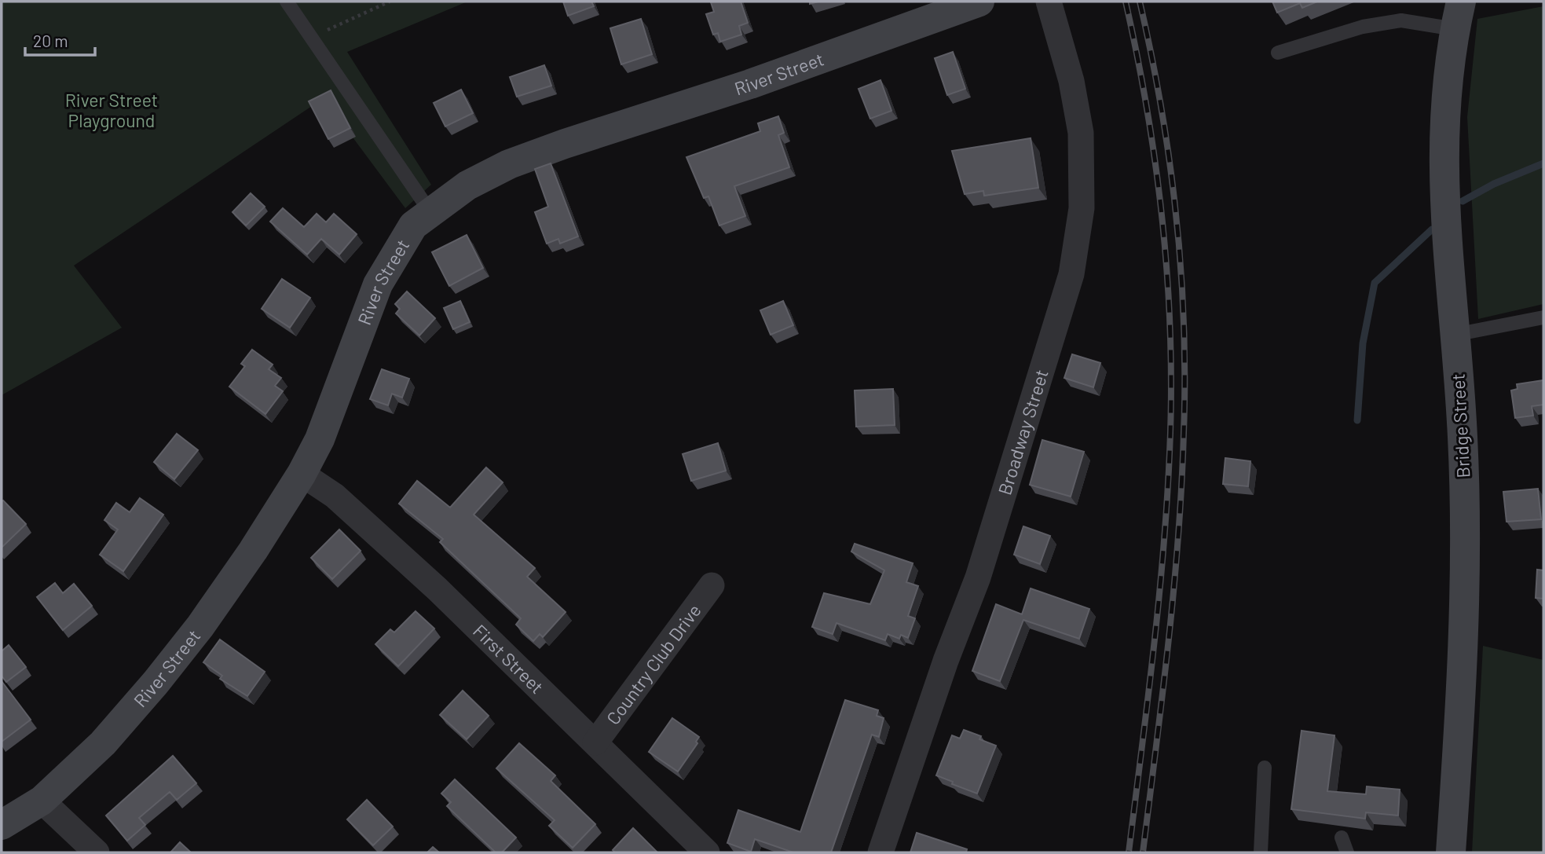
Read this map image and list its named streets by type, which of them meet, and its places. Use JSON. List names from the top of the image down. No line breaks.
{"streets":{"main road":["River Street","Bridge Street"],"street":["Broadway Street","First Street","Country Club Drive"]},"crossings":[["River Street","First Street"],["First Street","Country Club Drive"]],"parks":["River Street Playground"],"scale_bar":"20 m"}
